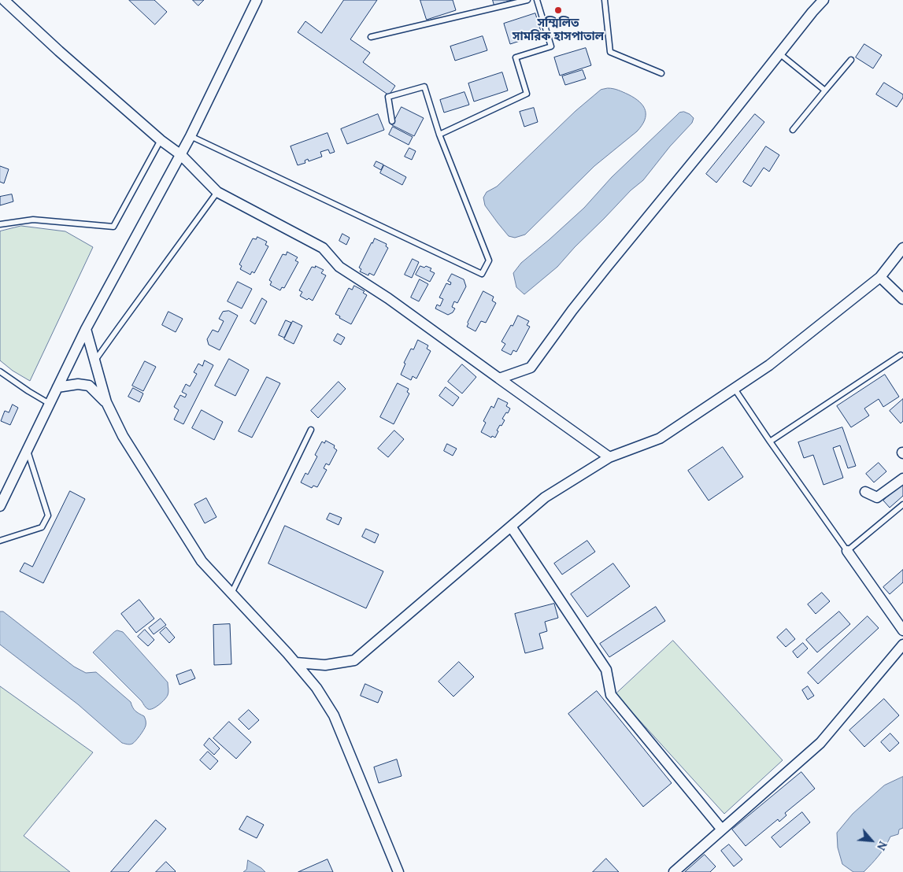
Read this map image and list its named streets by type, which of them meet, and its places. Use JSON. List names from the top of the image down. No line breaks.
{"places":["সম্মিলিত সামরিক হাসপাতাল"],"north":"bottom right"}
